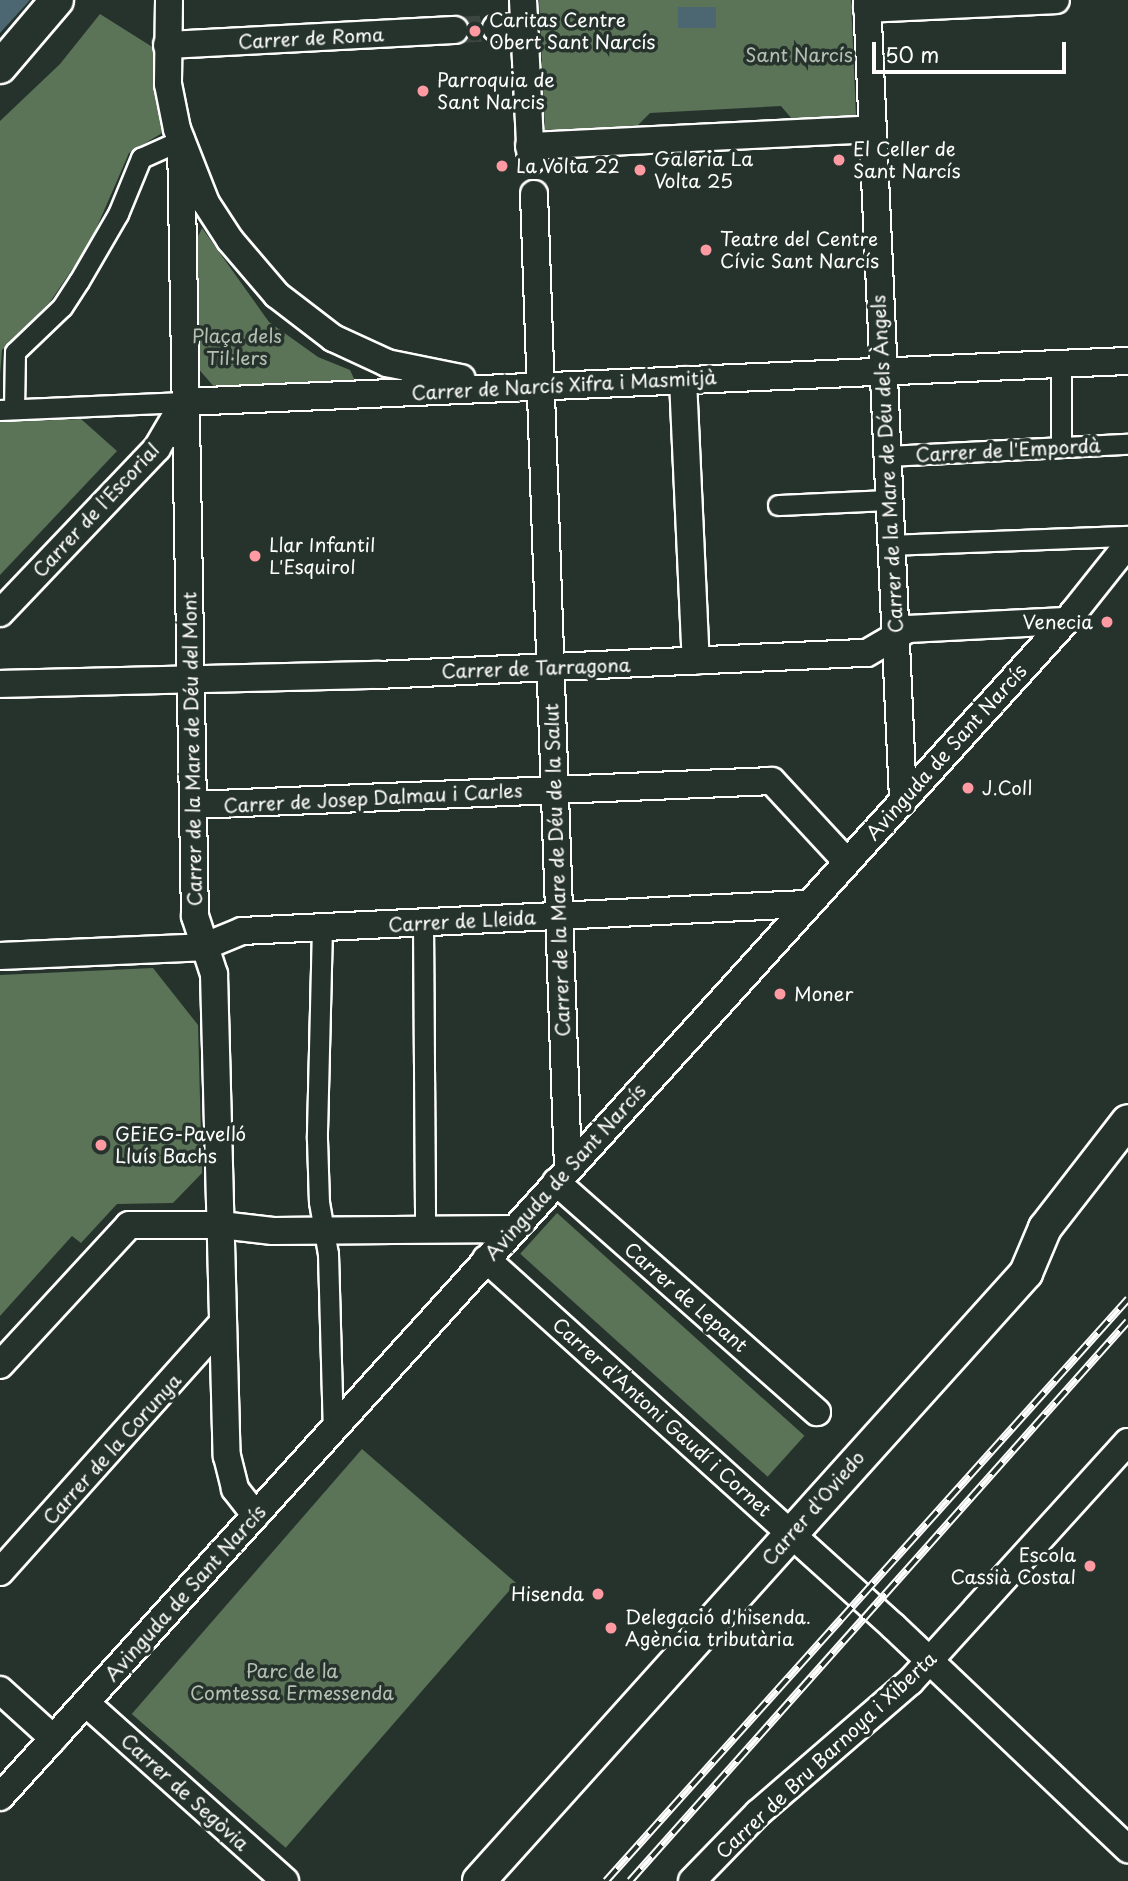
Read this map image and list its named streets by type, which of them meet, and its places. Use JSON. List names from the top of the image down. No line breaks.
{"streets":{"street":["Carrer de Roma","Carrer de Narcís Xifra i Masmitjà","Carrer de l'Empordà","Carrer de la Mare de Déu dels Àngels","Carrer de l'Escorial","Carrer de Tarragona","Carrer de la Mare de Déu del Mont","Avinguda de Sant Narcís","Carrer de Josep Dalmau i Carles","Carrer de la Mare de Déu de la Salut","Carrer de Lleida","Carrer de Lepant","Carrer d'Antoni Gaudí i Cornet","Carrer de la Corunya","Carrer d'Oviedo","Carrer de Bru Barnoya i Xiberta","Carrer de Segòvia"]},"crossings":[["Carrer de Narcís Xifra i Masmitjà","Carrer de la Mare de Déu dels Àngels"],["Carrer de Narcís Xifra i Masmitjà","Carrer de l'Escorial"],["Carrer de Narcís Xifra i Masmitjà","Carrer de la Mare de Déu del Mont"],["Carrer de Narcís Xifra i Masmitjà","Carrer de la Mare de Déu de la Salut"],["Carrer de l'Empordà","Carrer de la Mare de Déu dels Àngels"],["Carrer de la Mare de Déu dels Àngels","Carrer de Tarragona"],["Carrer de la Mare de Déu dels Àngels","Avinguda de Sant Narcís"],["Carrer de l'Escorial","Carrer de la Mare de Déu del Mont"],["Carrer de Tarragona","Carrer de la Mare de Déu del Mont"],["Carrer de Tarragona","Avinguda de Sant Narcís"],["Carrer de Tarragona","Carrer de la Mare de Déu de la Salut"],["Carrer de la Mare de Déu del Mont","Avinguda de Sant Narcís"],["Carrer de la Mare de Déu del Mont","Carrer de Josep Dalmau i Carles"],["Carrer de la Mare de Déu del Mont","Carrer de Lleida"],["Carrer de la Mare de Déu del Mont","Carrer de la Corunya"],["Avinguda de Sant Narcís","Carrer de Josep Dalmau i Carles"],["Avinguda de Sant Narcís","Carrer de la Mare de Déu de la Salut"],["Avinguda de Sant Narcís","Carrer de Lleida"],["Avinguda de Sant Narcís","Carrer de Lepant"],["Avinguda de Sant Narcís","Carrer d'Antoni Gaudí i Cornet"],["Avinguda de Sant Narcís","Carrer de Segòvia"],["Carrer de Josep Dalmau i Carles","Carrer de la Mare de Déu de la Salut"],["Carrer de la Mare de Déu de la Salut","Carrer de Lleida"],["Carrer de la Mare de Déu de la Salut","Carrer de Lepant"],["Carrer d'Antoni Gaudí i Cornet","Carrer d'Oviedo"],["Carrer d'Antoni Gaudí i Cornet","Carrer de Bru Barnoya i Xiberta"]],"parks":["Sant Narcís","Plaça dels Til·lers","Parc de la Comtessa Ermessenda"],"places":["Caritas Centre Obert Sant Narcís","Parroquia de Sant Narcis","El Celler de Sant Narcís","La Volta 22","Galeria La Volta 25","Teatre del Centre Cívic Sant Narcís","Llar Infantil L'Esquirol","Venecia","J.Coll","Moner","GEiEG-Pavelló Lluís Bachs","Escola Cassià Costal","Hisenda","Delegació d'hisenda. Agència tributària"],"scale_bar":"50 m"}
